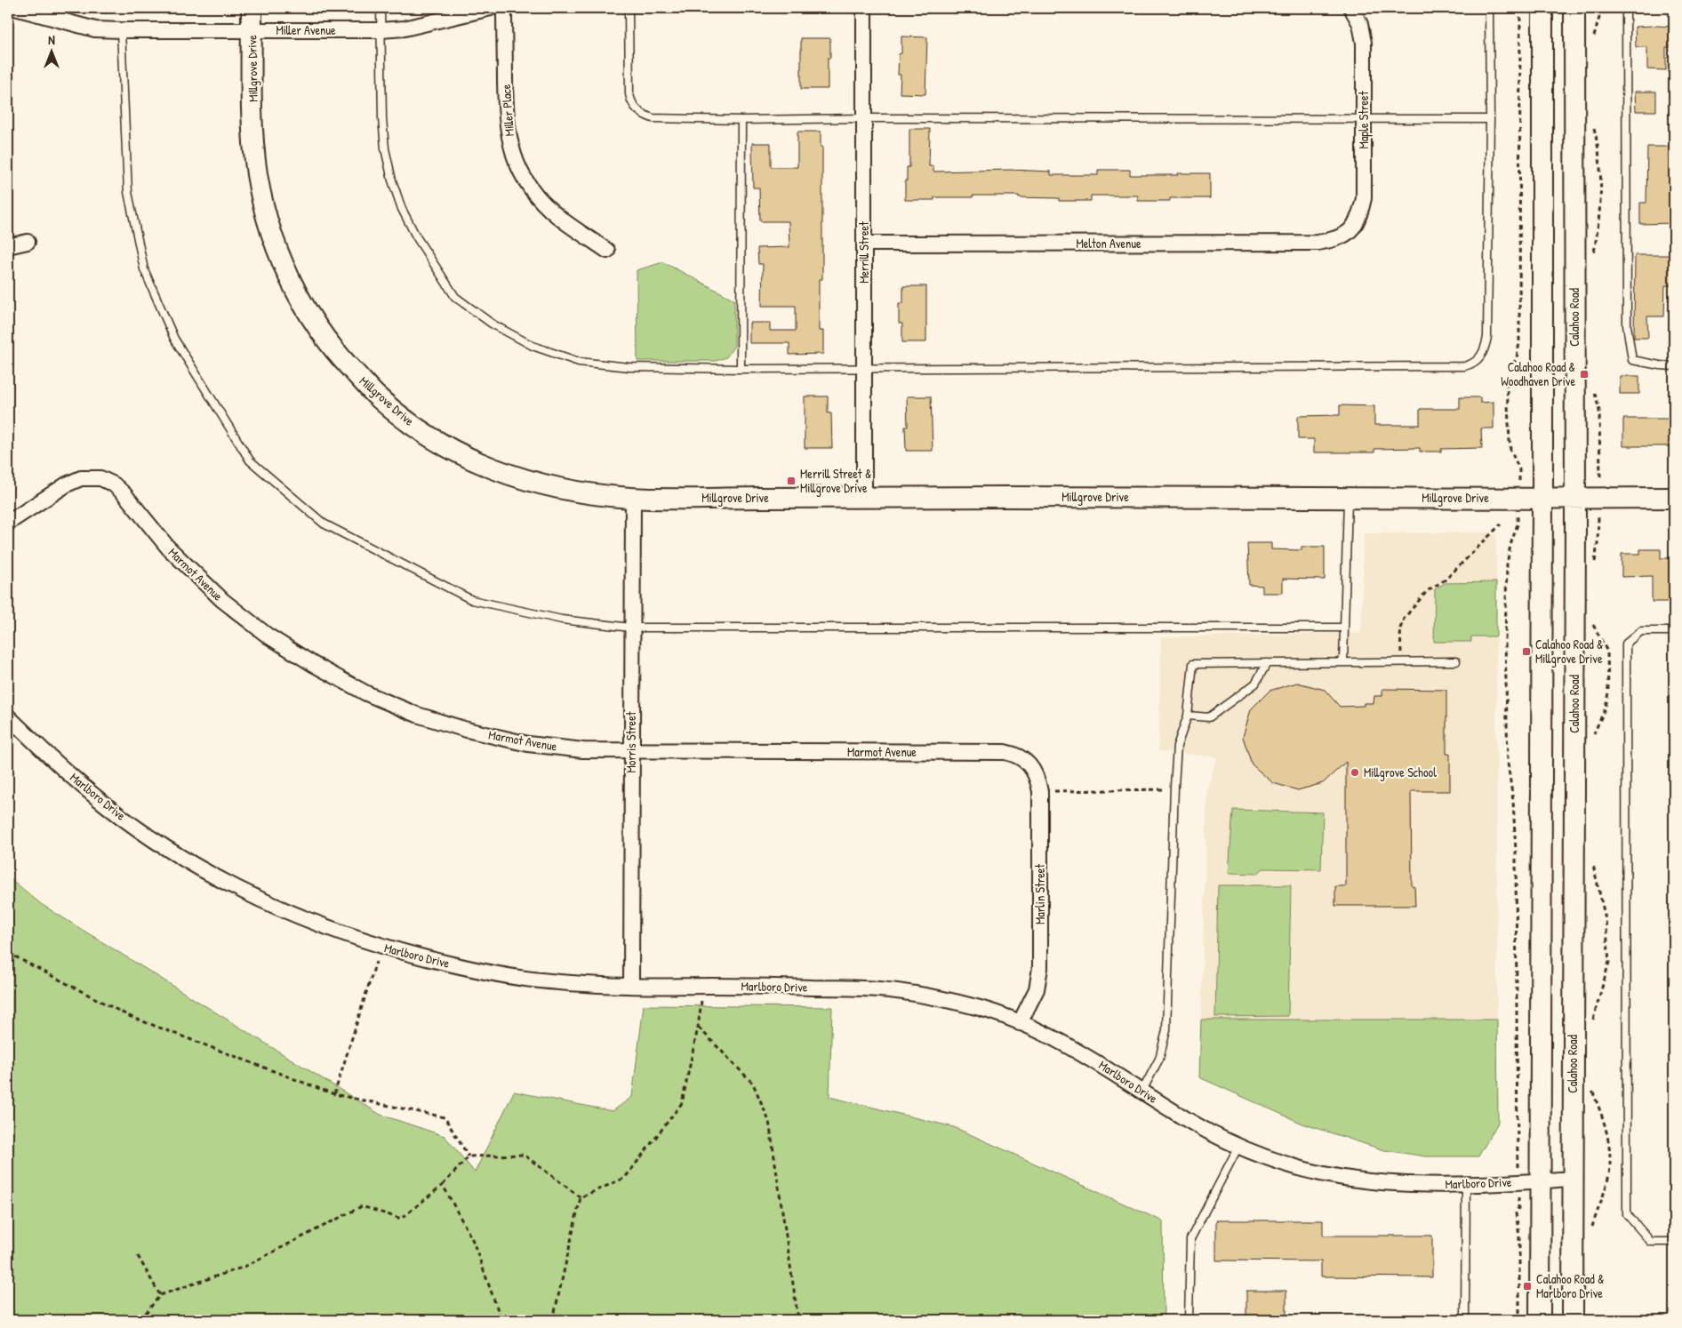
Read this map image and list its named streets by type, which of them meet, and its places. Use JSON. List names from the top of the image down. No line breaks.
{"streets":{"main road":["Millgrove Drive","Calahoo Road"],"street":["Miller Avenue","Miller Place","Maple Street","Melton Avenue","Merrill Street","Marmot Avenue","Morris Street","Marlboro Drive","Marlin Street"]},"crossings":[["Miller Avenue","Millgrove Drive"],["Millgrove Drive","Merrill Street"],["Millgrove Drive","Calahoo Road"],["Millgrove Drive","Morris Street"],["Maple Street","Melton Avenue"],["Melton Avenue","Merrill Street"],["Calahoo Road","Marlboro Drive"],["Marmot Avenue","Morris Street"],["Marmot Avenue","Marlin Street"],["Morris Street","Marlboro Drive"],["Marlboro Drive","Marlin Street"]],"places":{"transit":["Calahoo Road & Woodhaven Drive","Merrill Street & Millgrove Drive","Calahoo Road & Millgrove Drive","Calahoo Road & Marlboro Drive"],"other":["Millgrove School"]},"north":"top"}
